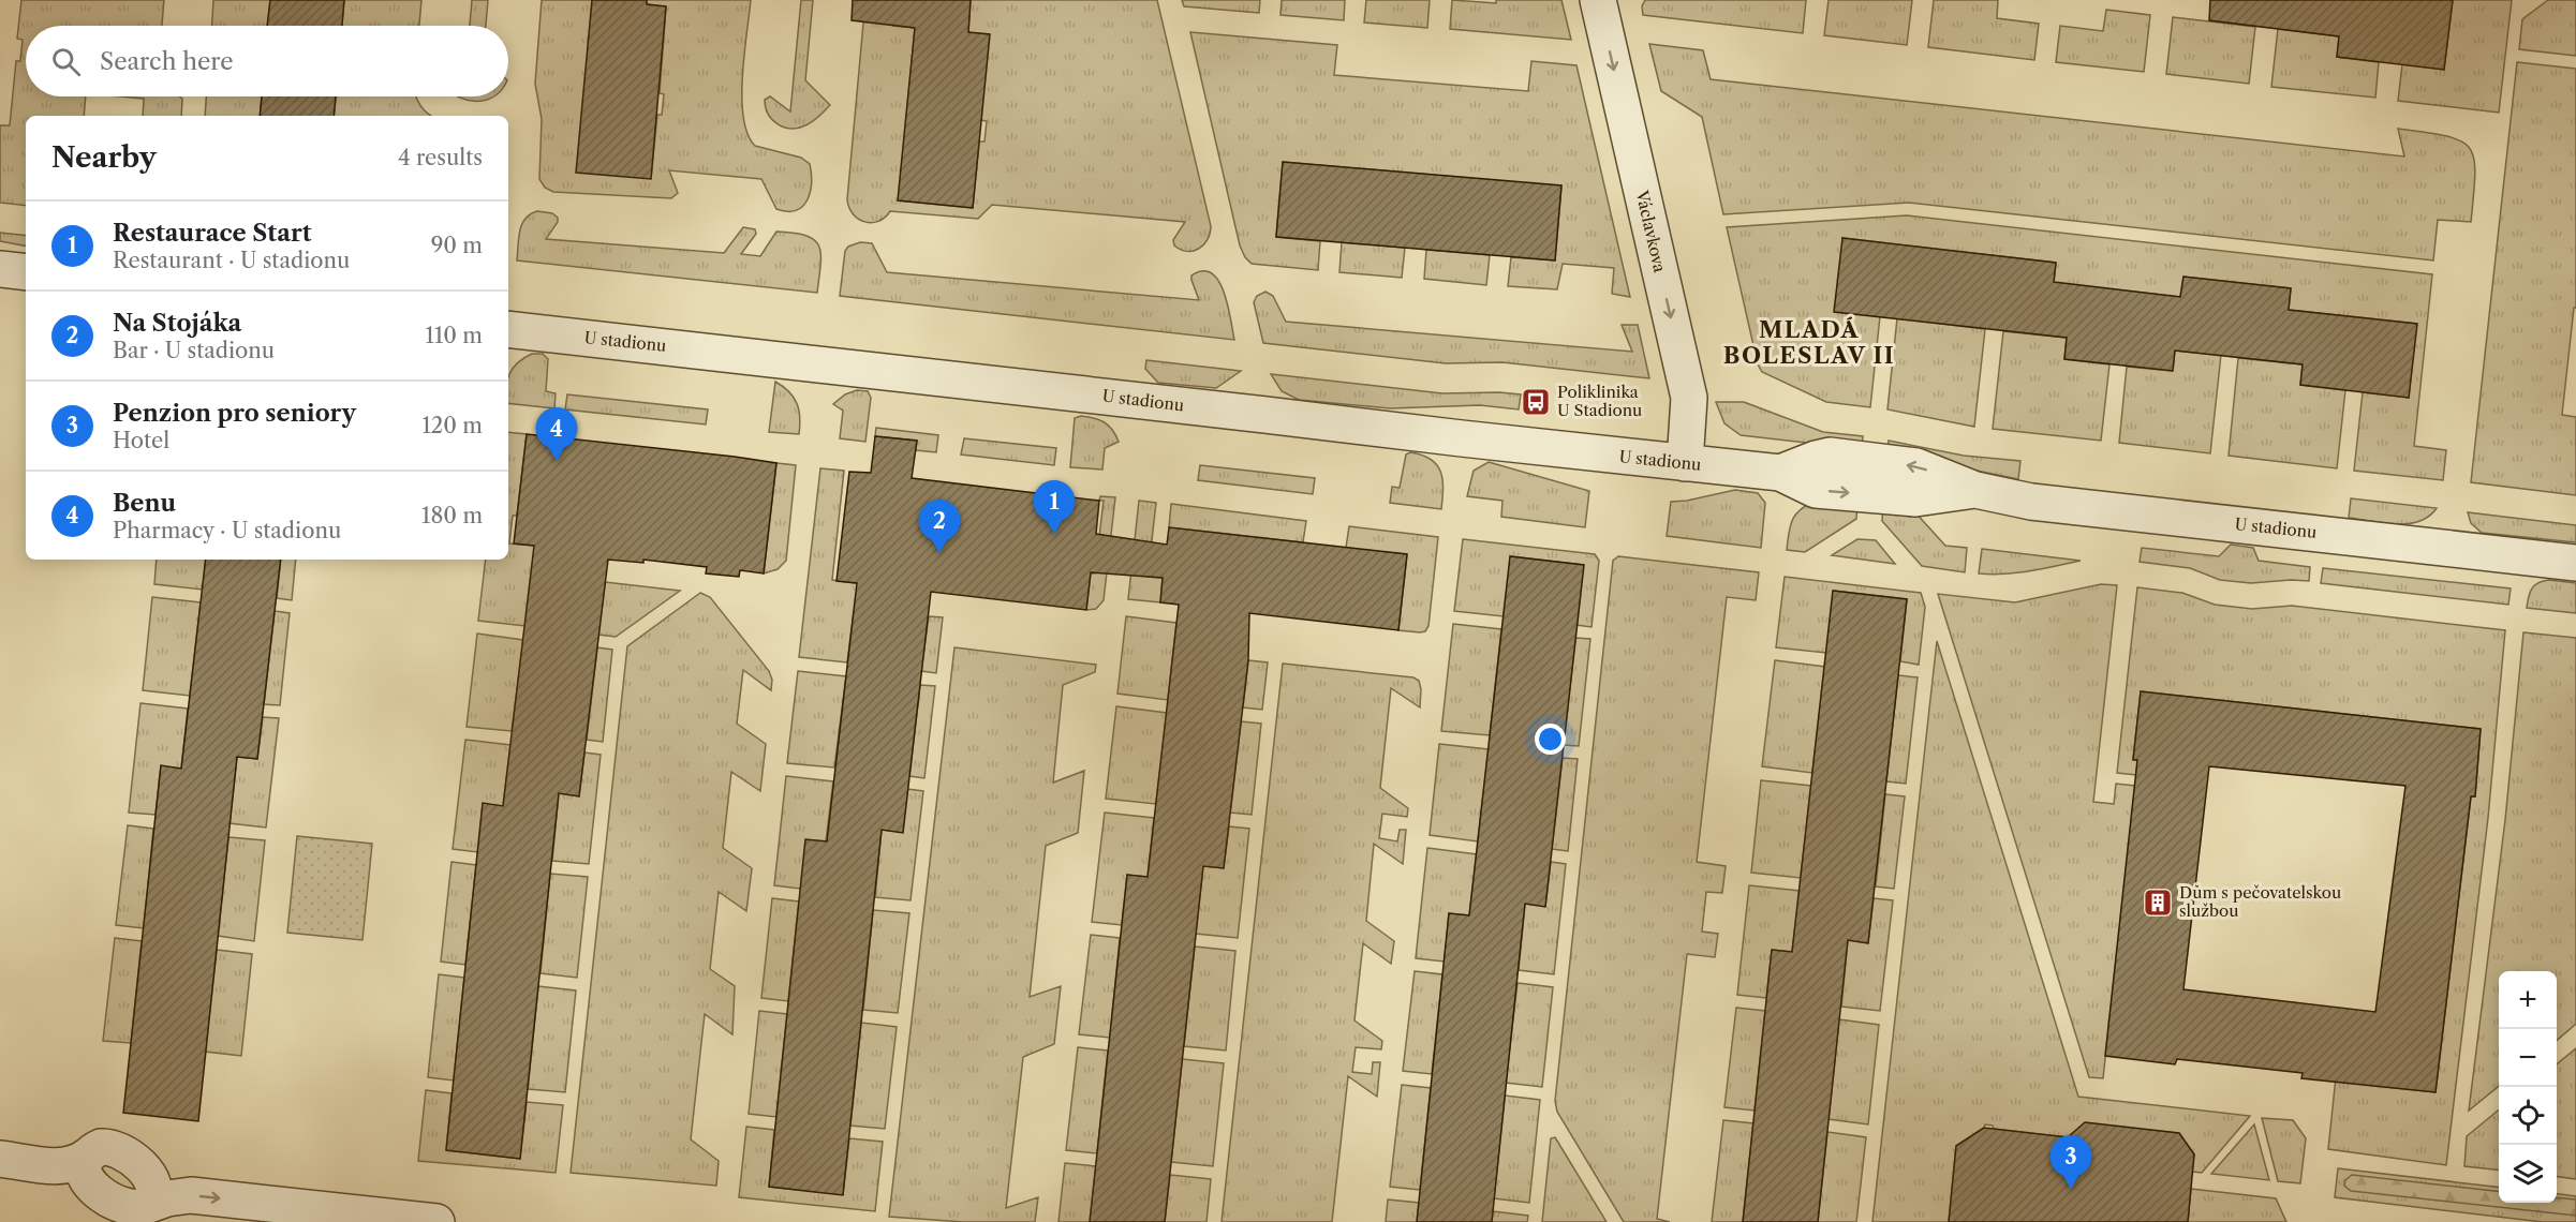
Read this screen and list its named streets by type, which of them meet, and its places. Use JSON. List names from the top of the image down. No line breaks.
{"streets":{"street":["Václavkova","U stadionu"]},"crossings":[["Václavkova","U stadionu"]],"one_way":["Václavkova"],"districts":["MLADÁ BOLESLAV II"],"places":{"bus stop":["Poliklinika U Stadionu"],"building":["Dům s pečovatelskou službou"]},"page":{"search":"Search here","heading":["Nearby","4 results"],"list":[{"mark":"1","name":"Restaurace Start","note":"Restaurant · U stadionu","value":"90 m"},{"mark":"2","name":"Na Stojáka","note":"Bar · U stadionu","value":"110 m"},{"mark":"3","name":"Penzion pro seniory","note":"Hotel","value":"120 m"},{"mark":"4","name":"Benu","note":"Pharmacy · U stadionu","value":"180 m"}],"pins":["4","1","2","3"],"map_buttons":["+","−"]}}
